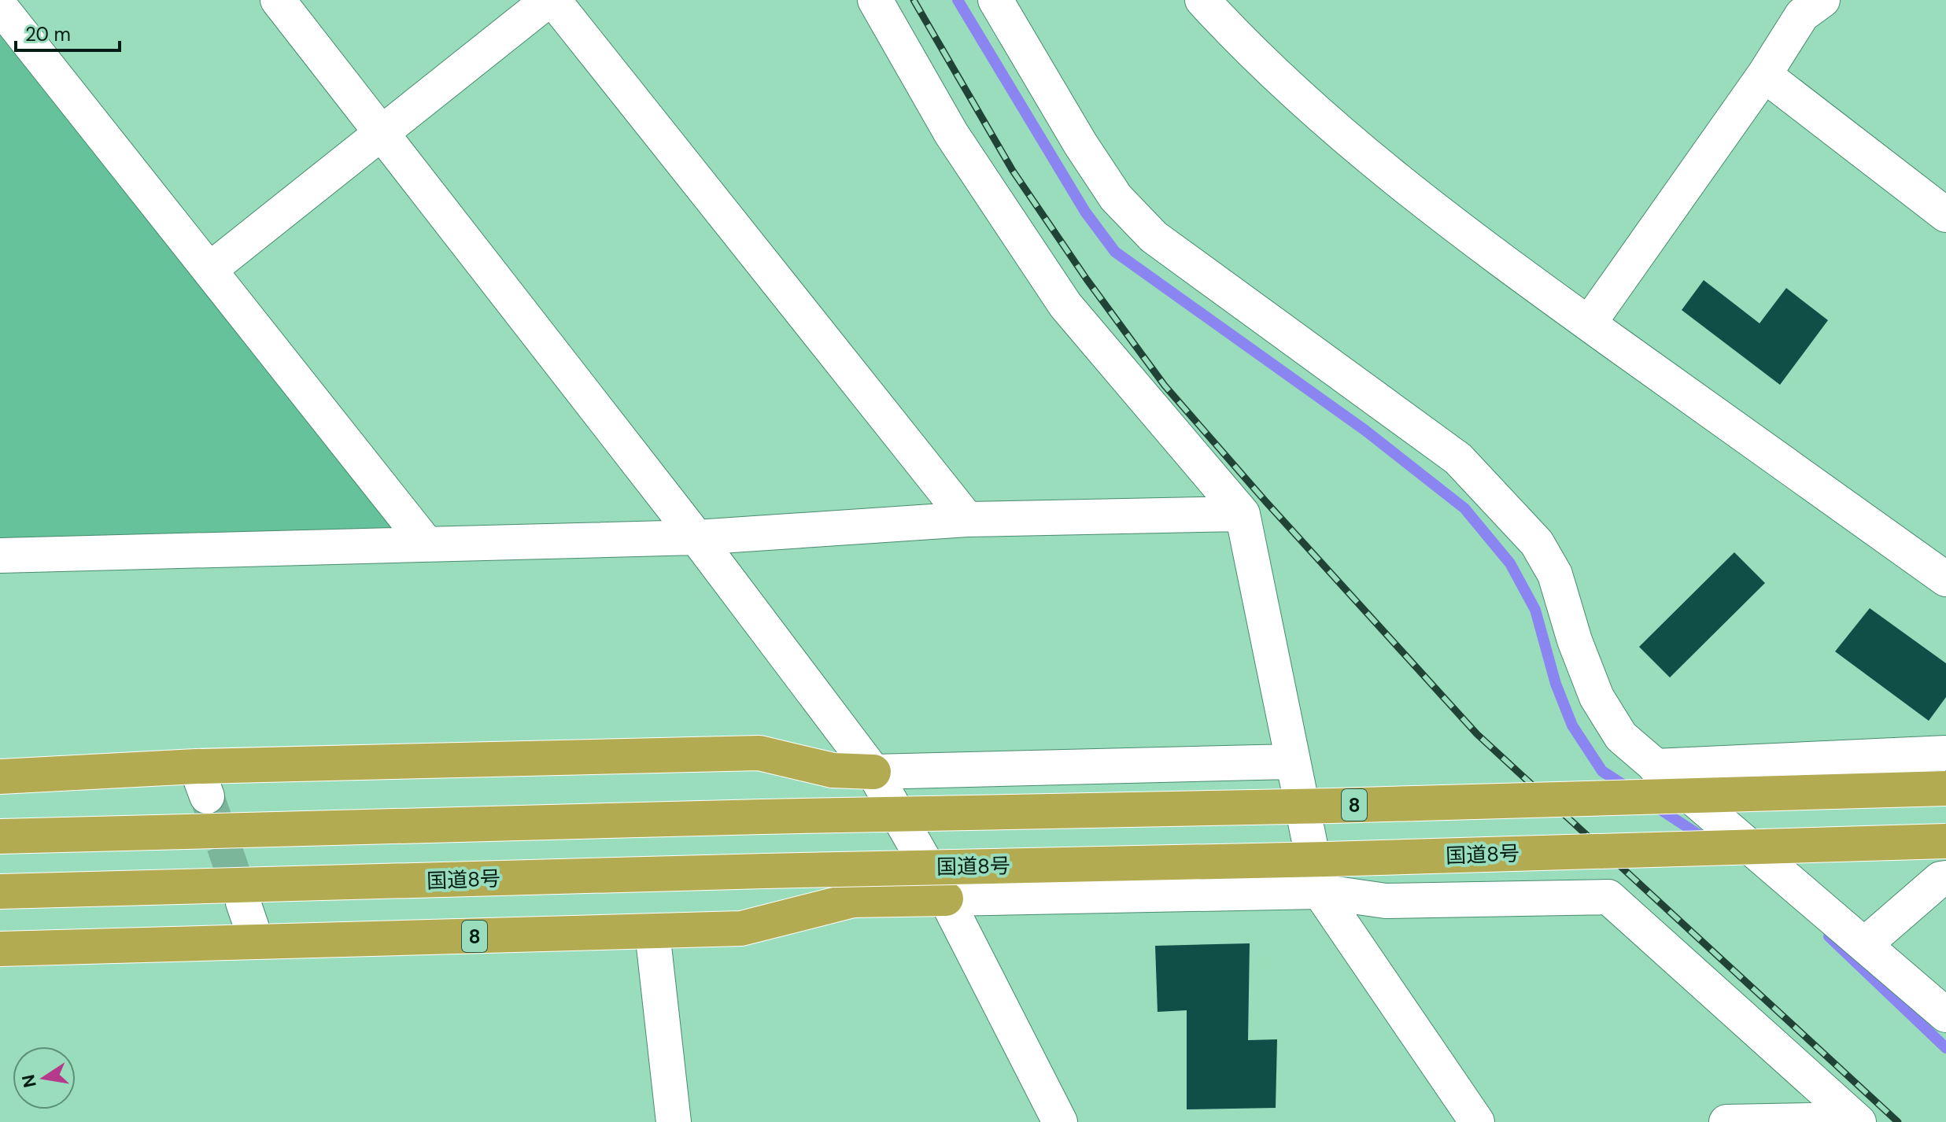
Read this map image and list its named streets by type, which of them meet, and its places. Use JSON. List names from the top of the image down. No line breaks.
{"streets":{"highway":["8","国道8号"]},"scale_bar":"20 m","north":"left"}
